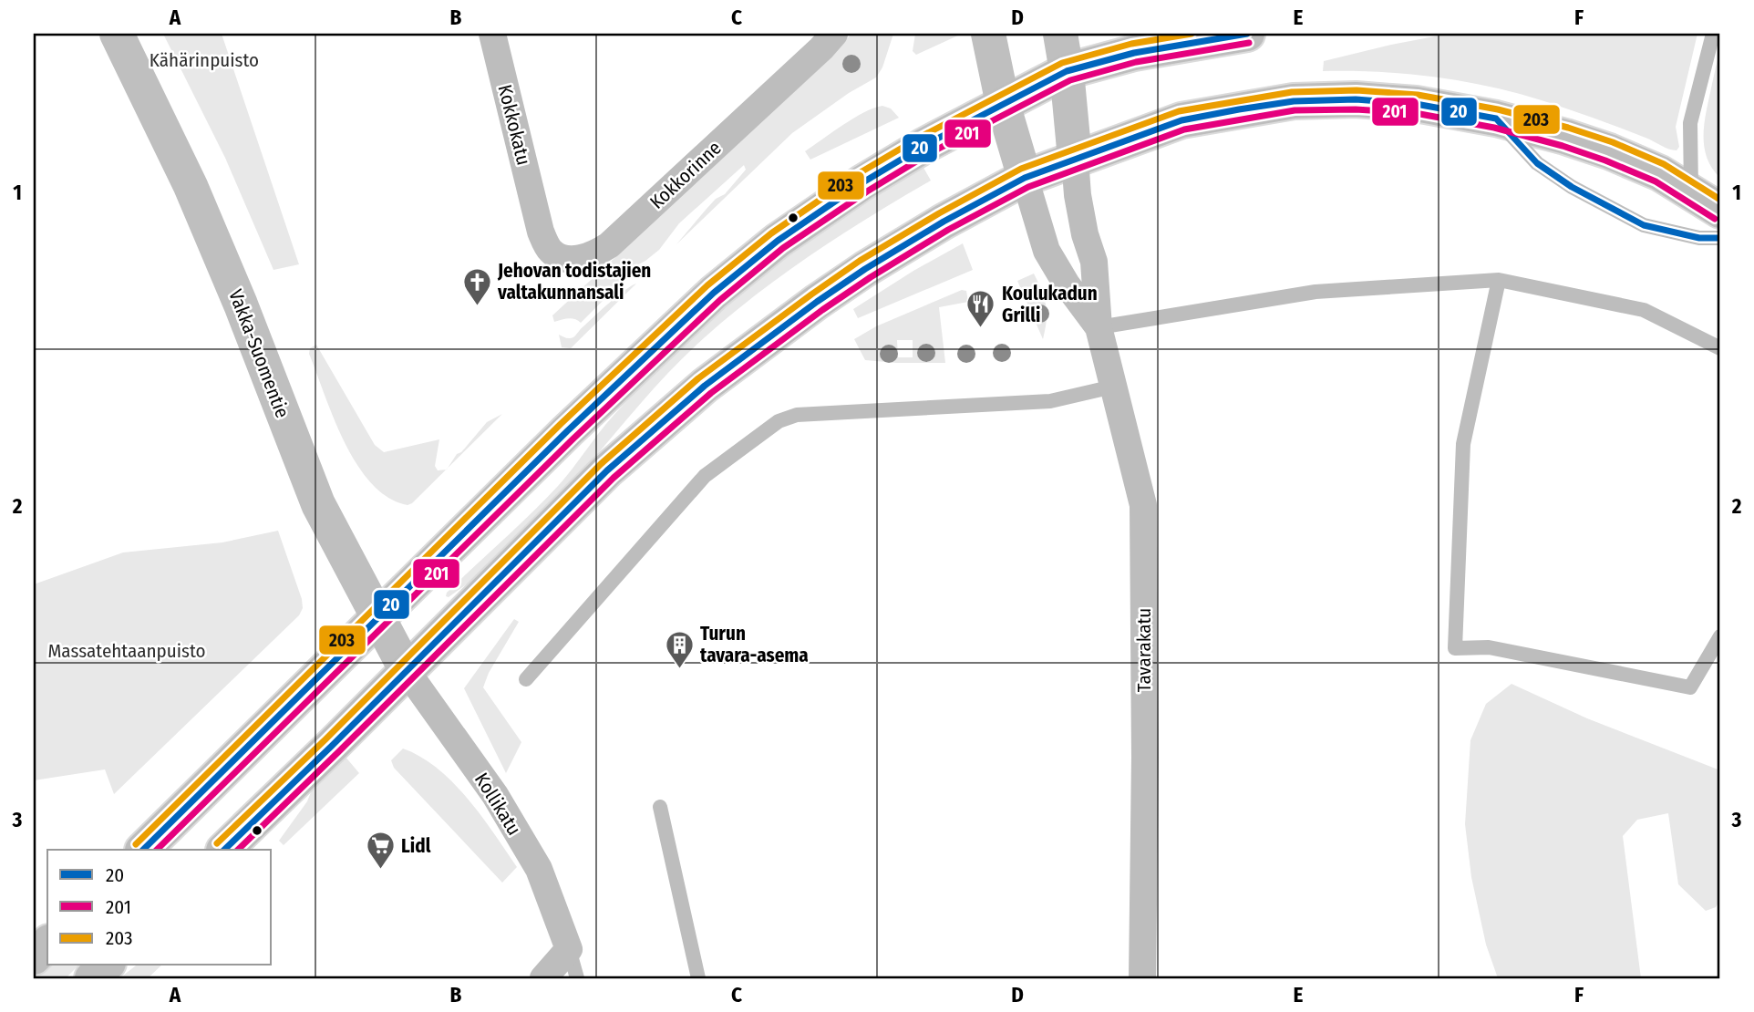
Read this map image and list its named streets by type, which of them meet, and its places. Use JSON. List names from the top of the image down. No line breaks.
{"streets":{"street":["Kokkokatu","Kokkorinne","Vakka-Suomentie","Tavarakatu","Kollikatu"]},"crossings":[["Kokkokatu","Kokkorinne"],["Vakka-Suomentie","Kollikatu"]],"parks":["Kähärinpuisto","Massatehtaanpuisto"],"places":{"church":["Jehovan todistajien valtakunnansali"],"restaurant":["Koulukadun Grilli"],"building":["Turun tavara-asema"],"supermarket":["Lidl"]},"lines":["transit line 20","transit line 203","transit line 201"],"legend":["20","201","203"],"grid":{"columns":["A","B","C","D","E","F"],"rows":["1","2","3"]}}
